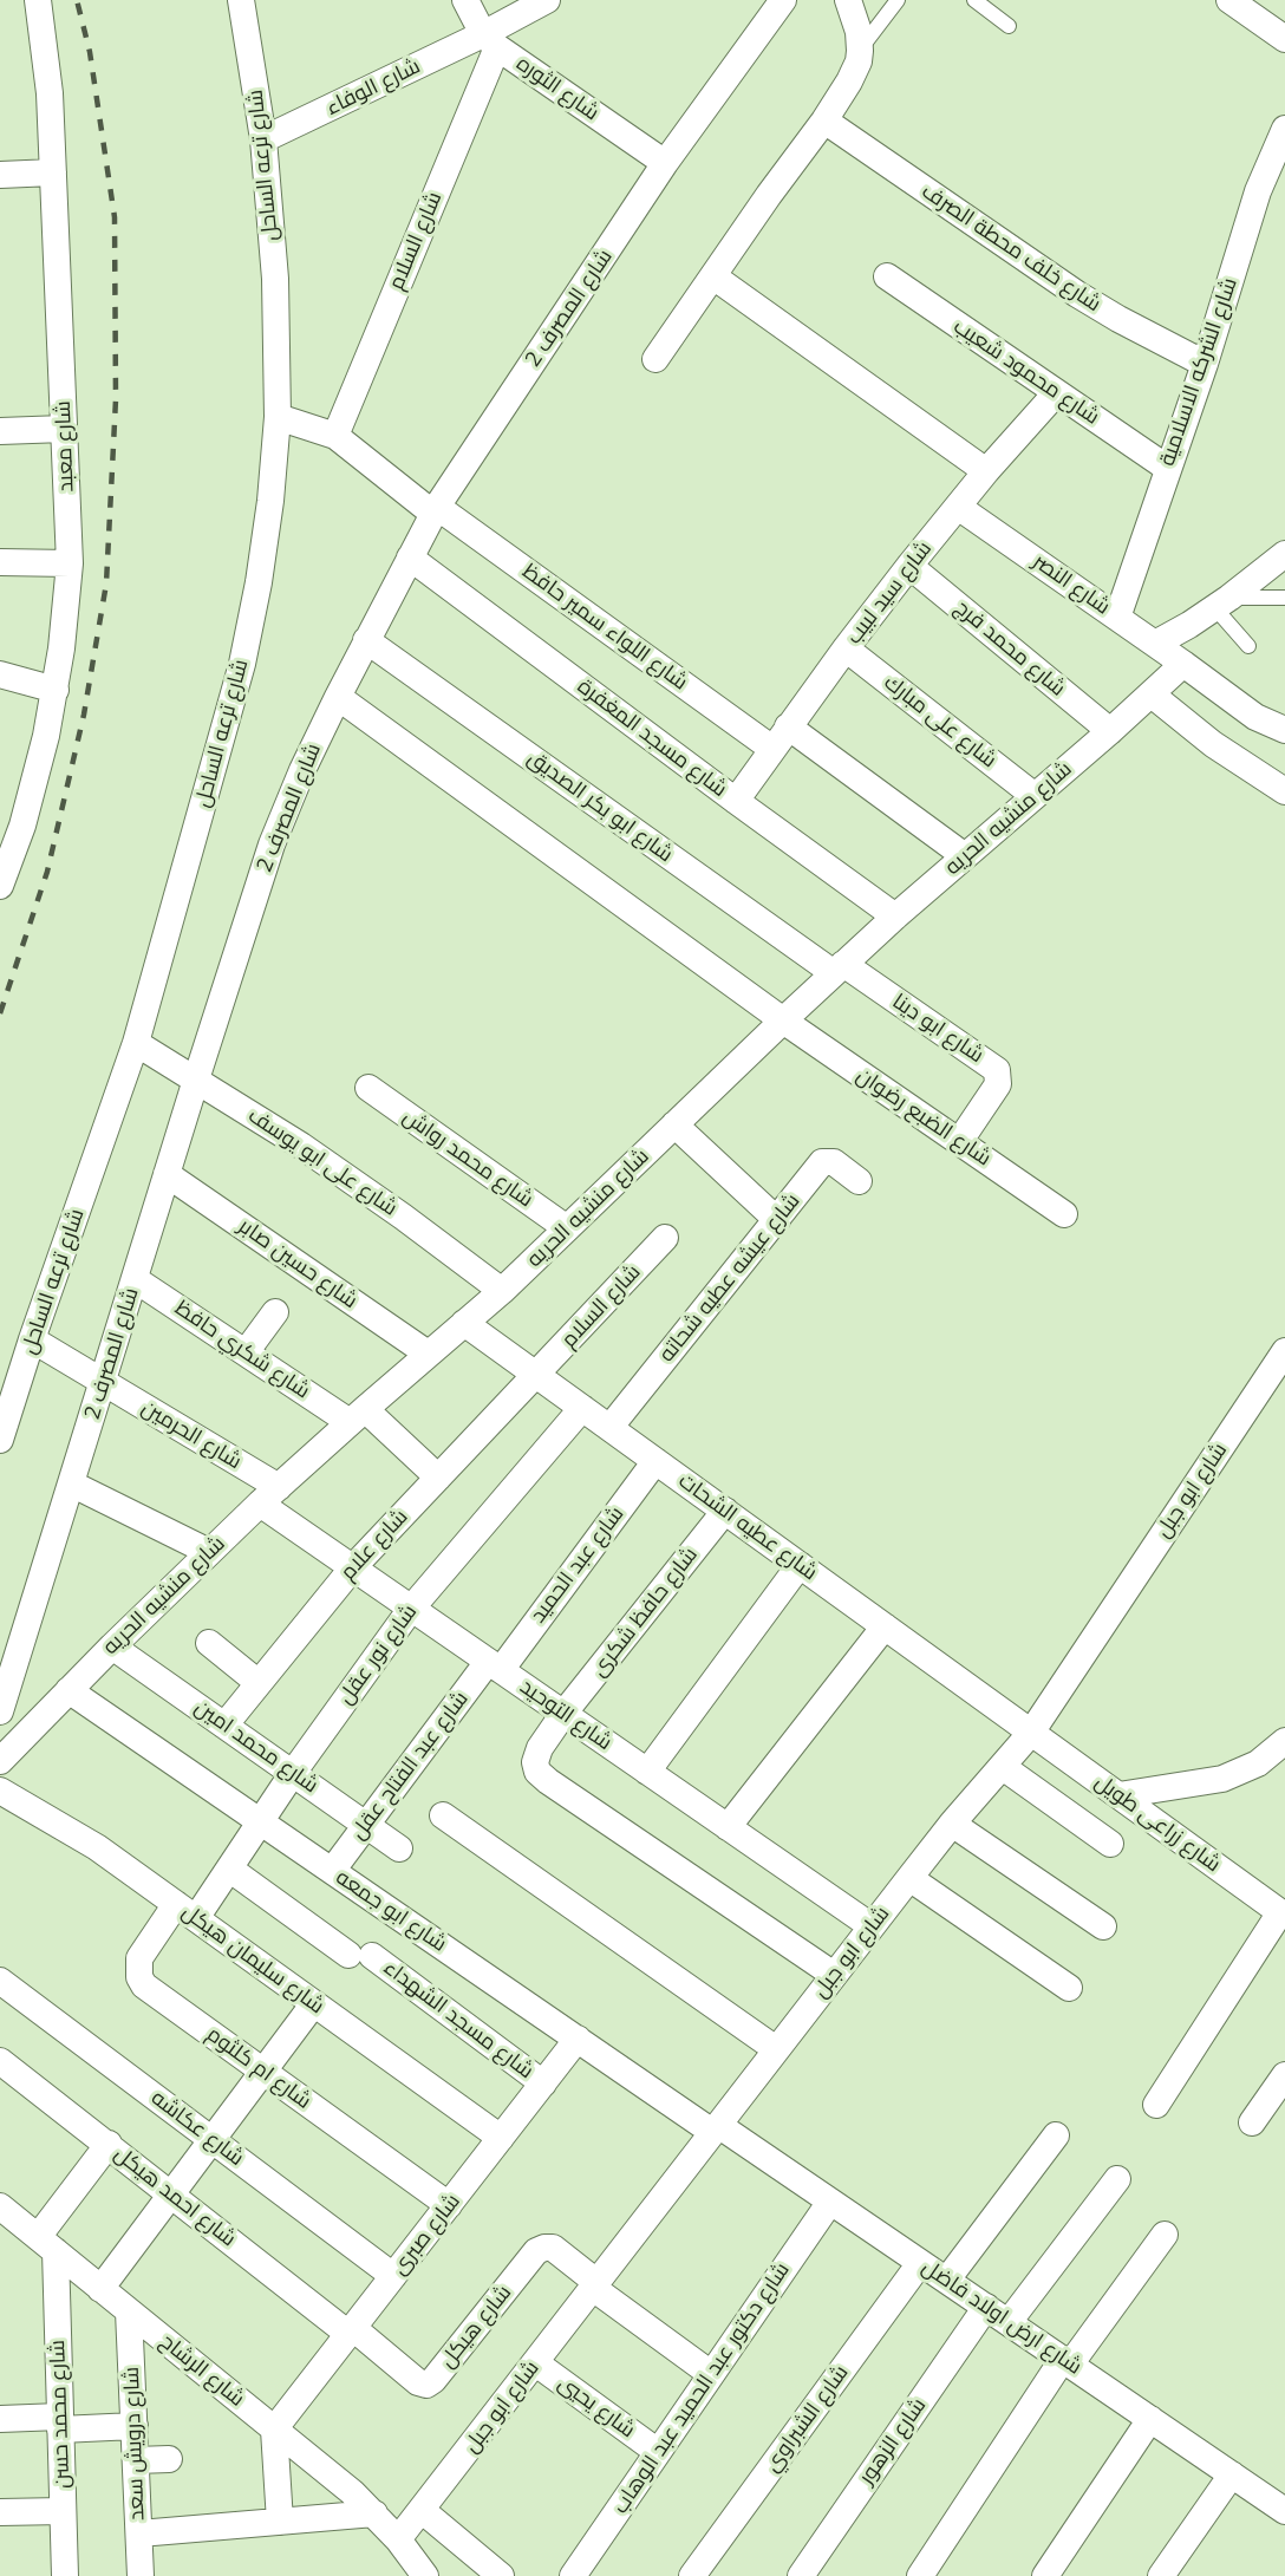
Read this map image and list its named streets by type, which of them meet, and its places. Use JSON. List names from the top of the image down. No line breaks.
{"streets":{"street":["شارع الوفاء","شارع الثوره","شارع ترعه الساحل","شارع السلام","شارع خلف محطة الصرف","شارع المصرف 2","شارع محمود شعيب","شارع الشركه الاسلامية","شارع معبد","شارع النصر","شارع سيد لبيب","شارع اللواء سمير حافظ","شارع محمد فرج","شارع على مبارك","شارع مسجد المغفرة","شارع ابو بكر الصديق","شارع منشيه الحريه","شارع ابو دينا","شارع الضبع رضوان","شارع محمد رواش","شارع على ابو يوسف","شارع حسين صابر","شارع عيشه عطيه شحاته","شارع شكري حافظ","شارع الحرمين","شارع ابو جبل","شارع عطيه الشحات","شارع علام","شارع عبد الحميد","شارع حافظ شكرى","شارع نور عقل","شارع التوحيد","شارع محمد امين","شارع عبد الفتاح عقل","شارع زراعى طويل","شارع ابو جمعه","شارع سليمان هيكل","شارع مسجد الشهداء","شارع ام كلثوم","شارع عكاشه","شارع احمد هيكل","شارع صبرى","شارع ارض اولاد فاضل","شارع هيكل","شارع الرشاح","شارع دكتور عبد الحميد عبد الوهاب","شارع يحيي","شارع محمد حسن","شارع الشبراوي","شارع الزهور","شارع درويش سعد"]},"crossings":[["شارع الوفاء","شارع الثوره"],["شارع الوفاء","شارع ترعه الساحل"],["شارع الوفاء","شارع السلام"],["شارع الثوره","شارع السلام"],["شارع الثوره","شارع المصرف 2"],["شارع ترعه الساحل","شارع على ابو يوسف"],["شارع ترعه الساحل","شارع الحرمين"],["شارع السلام","شارع اللواء سمير حافظ"],["شارع السلام","شارع عطيه الشحات"],["شارع السلام","شارع علام"],["شارع خلف محطة الصرف","شارع الشركه الاسلامية"],["شارع المصرف 2","شارع اللواء سمير حافظ"],["شارع المصرف 2","شارع مسجد المغفرة"],["شارع المصرف 2","شارع ابو بكر الصديق"],["شارع المصرف 2","شارع الضبع رضوان"],["شارع المصرف 2","شارع على ابو يوسف"],["شارع المصرف 2","شارع حسين صابر"],["شارع المصرف 2","شارع شكري حافظ"],["شارع المصرف 2","شارع الحرمين"],["شارع محمود شعيب","شارع الشركه الاسلامية"],["شارع محمود شعيب","شارع سيد لبيب"],["شارع الشركه الاسلامية","شارع النصر"],["شارع النصر","شارع سيد لبيب"],["شارع النصر","شارع منشيه الحريه"],["شارع سيد لبيب","شارع اللواء سمير حافظ"],["شارع سيد لبيب","شارع محمد فرج"],["شارع سيد لبيب","شارع على مبارك"],["شارع سيد لبيب","شارع مسجد المغفرة"],["شارع محمد فرج","شارع منشيه الحريه"],["شارع على مبارك","شارع منشيه الحريه"],["شارع مسجد المغفرة","شارع منشيه الحريه"],["شارع ابو بكر الصديق","شارع منشيه الحريه"],["شارع ابو بكر الصديق","شارع ابو دينا"],["شارع منشيه الحريه","شارع ابو دينا"],["شارع منشيه الحريه","شارع الضبع رضوان"],["شارع منشيه الحريه","شارع محمد رواش"],["شارع منشيه الحريه","شارع على ابو يوسف"],["شارع منشيه الحريه","شارع حسين صابر"],["شارع منشيه الحريه","شارع شكري حافظ"],["شارع منشيه الحريه","شارع الحرمين"],["شارع منشيه الحريه","شارع عطيه الشحات"],["شارع منشيه الحريه","شارع التوحيد"],["شارع منشيه الحريه","شارع محمد امين"],["شارع منشيه الحريه","شارع ابو جمعه"],["شارع ابو دينا","شارع الضبع رضوان"],["شارع عيشه عطيه شحاته","شارع عطيه الشحات"],["شارع شكري حافظ","شارع علام"],["شارع الحرمين","شارع التوحيد"],["شارع ابو جبل","شارع عطيه الشحات"],["شارع ابو جبل","شارع حافظ شكرى"],["شارع ابو جبل","شارع التوحيد"],["شارع ابو جبل","شارع زراعى طويل"],["شارع ابو جبل","شارع ابو جمعه"],["شارع ابو جبل","شارع ارض اولاد فاضل"],["شارع ابو جبل","شارع هيكل"],["شارع ابو جبل","شارع الرشاح"],["شارع ابو جبل","شارع يحيي"],["شارع عطيه الشحات","شارع علام"],["شارع عطيه الشحات","شارع عبد الحميد"],["شارع عطيه الشحات","شارع حافظ شكرى"],["شارع عطيه الشحات","شارع نور عقل"],["شارع عطيه الشحات","شارع زراعى طويل"],["شارع علام","شارع التوحيد"],["شارع علام","شارع محمد امين"],["شارع عبد الحميد","شارع التوحيد"],["شارع عبد الحميد","شارع عبد الفتاح عقل"],["شارع حافظ شكرى","شارع التوحيد"],["شارع نور عقل","شارع التوحيد"],["شارع نور عقل","شارع محمد امين"],["شارع نور عقل","شارع ابو جمعه"],["شارع نور عقل","شارع سليمان هيكل"],["شارع نور عقل","شارع مسجد الشهداء"],["شارع نور عقل","شارع ام كلثوم"],["شارع التوحيد","شارع عبد الفتاح عقل"],["شارع محمد امين","شارع عبد الفتاح عقل"],["شارع عبد الفتاح عقل","شارع ابو جمعه"],["شارع ابو جمعه","شارع صبرى"],["شارع ابو جمعه","شارع ارض اولاد فاضل"],["شارع سليمان هيكل","شارع ام كلثوم"],["شارع سليمان هيكل","شارع صبرى"],["شارع مسجد الشهداء","شارع صبرى"],["شارع ام كلثوم","شارع صبرى"],["شارع عكاشه","شارع صبرى"],["شارع احمد هيكل","شارع صبرى"],["شارع احمد هيكل","شارع هيكل"],["شارع صبرى","شارع هيكل"],["شارع صبرى","شارع الرشاح"],["شارع ارض اولاد فاضل","شارع دكتور عبد الحميد عبد الوهاب"],["شارع ارض اولاد فاضل","شارع الشبراوي"],["شارع ارض اولاد فاضل","شارع الزهور"],["شارع الرشاح","شارع محمد حسن"],["شارع الرشاح","شارع درويش سعد"],["شارع دكتور عبد الحميد عبد الوهاب","شارع يحيي"]]}
